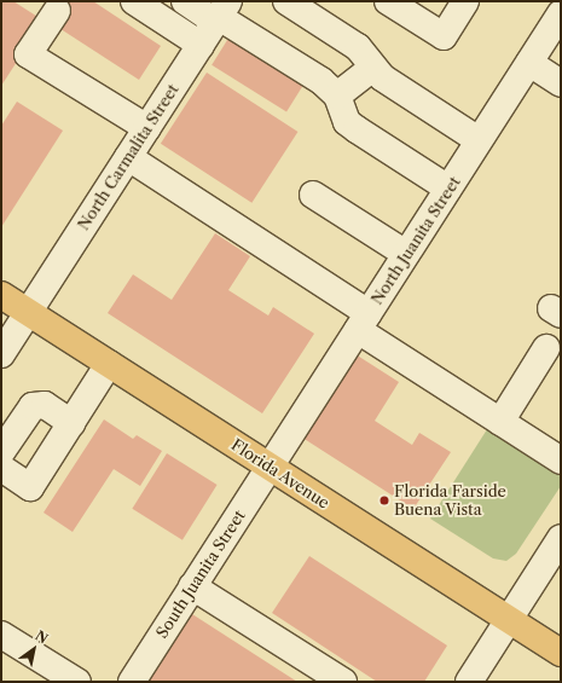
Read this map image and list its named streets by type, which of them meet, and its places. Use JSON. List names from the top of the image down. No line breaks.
{"streets":{"main road":["Florida Avenue"],"street":["North Carmalita Street","North Juanita Street","South Juanita Street"]},"crossings":[["North Carmalita Street","Florida Avenue"],["North Juanita Street","Florida Avenue"],["North Juanita Street","South Juanita Street"],["Florida Avenue","South Juanita Street"]],"places":["Florida Farside Buena Vista"],"north":"top right"}
